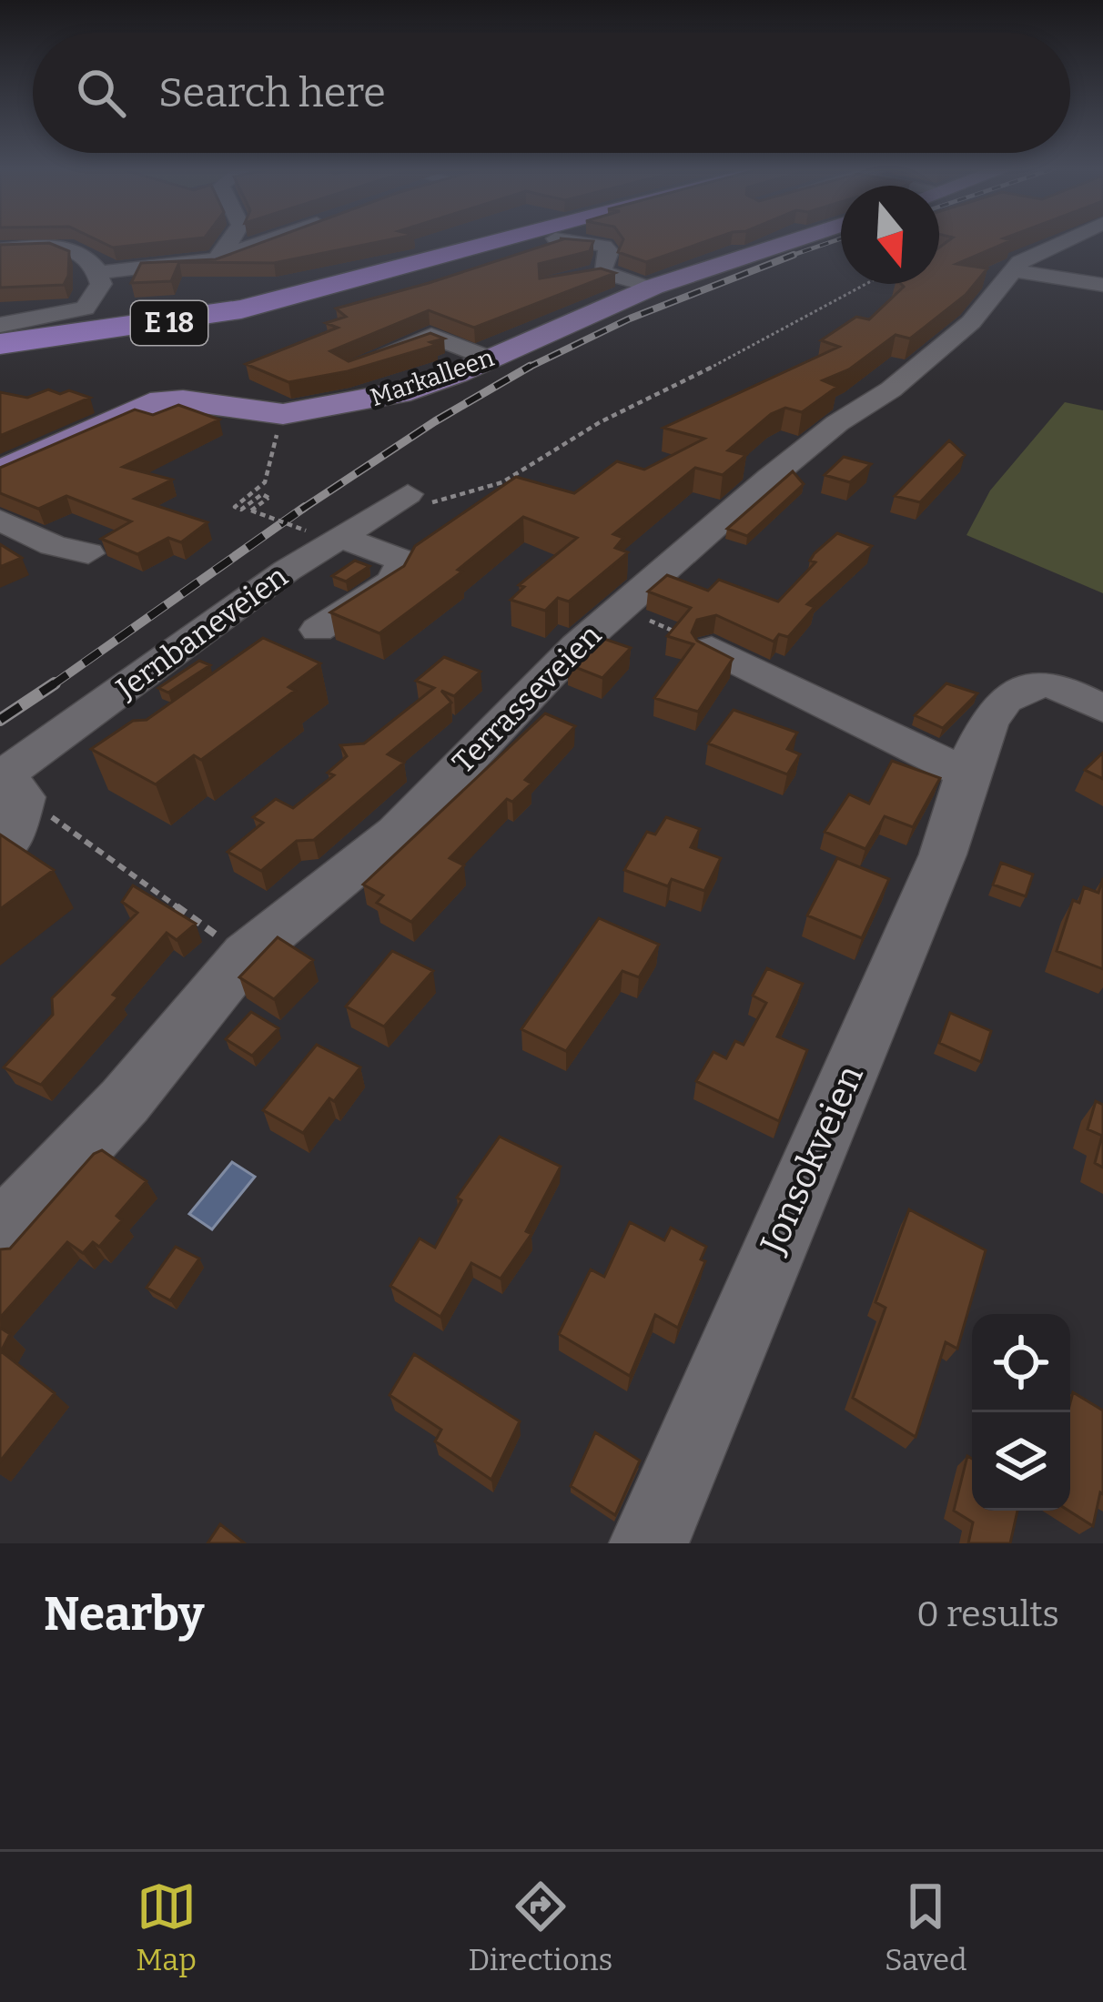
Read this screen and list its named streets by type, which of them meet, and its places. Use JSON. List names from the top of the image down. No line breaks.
{"streets":{"highway":["E 18"],"main road":["Markalleen"],"street":["Jernbaneveien","Terrasseveien","Jonsokveien"]},"north":"bottom","page":{"search":"Search here","heading":["Nearby","0 results"],"nav":["Map","Directions","Saved"]}}
